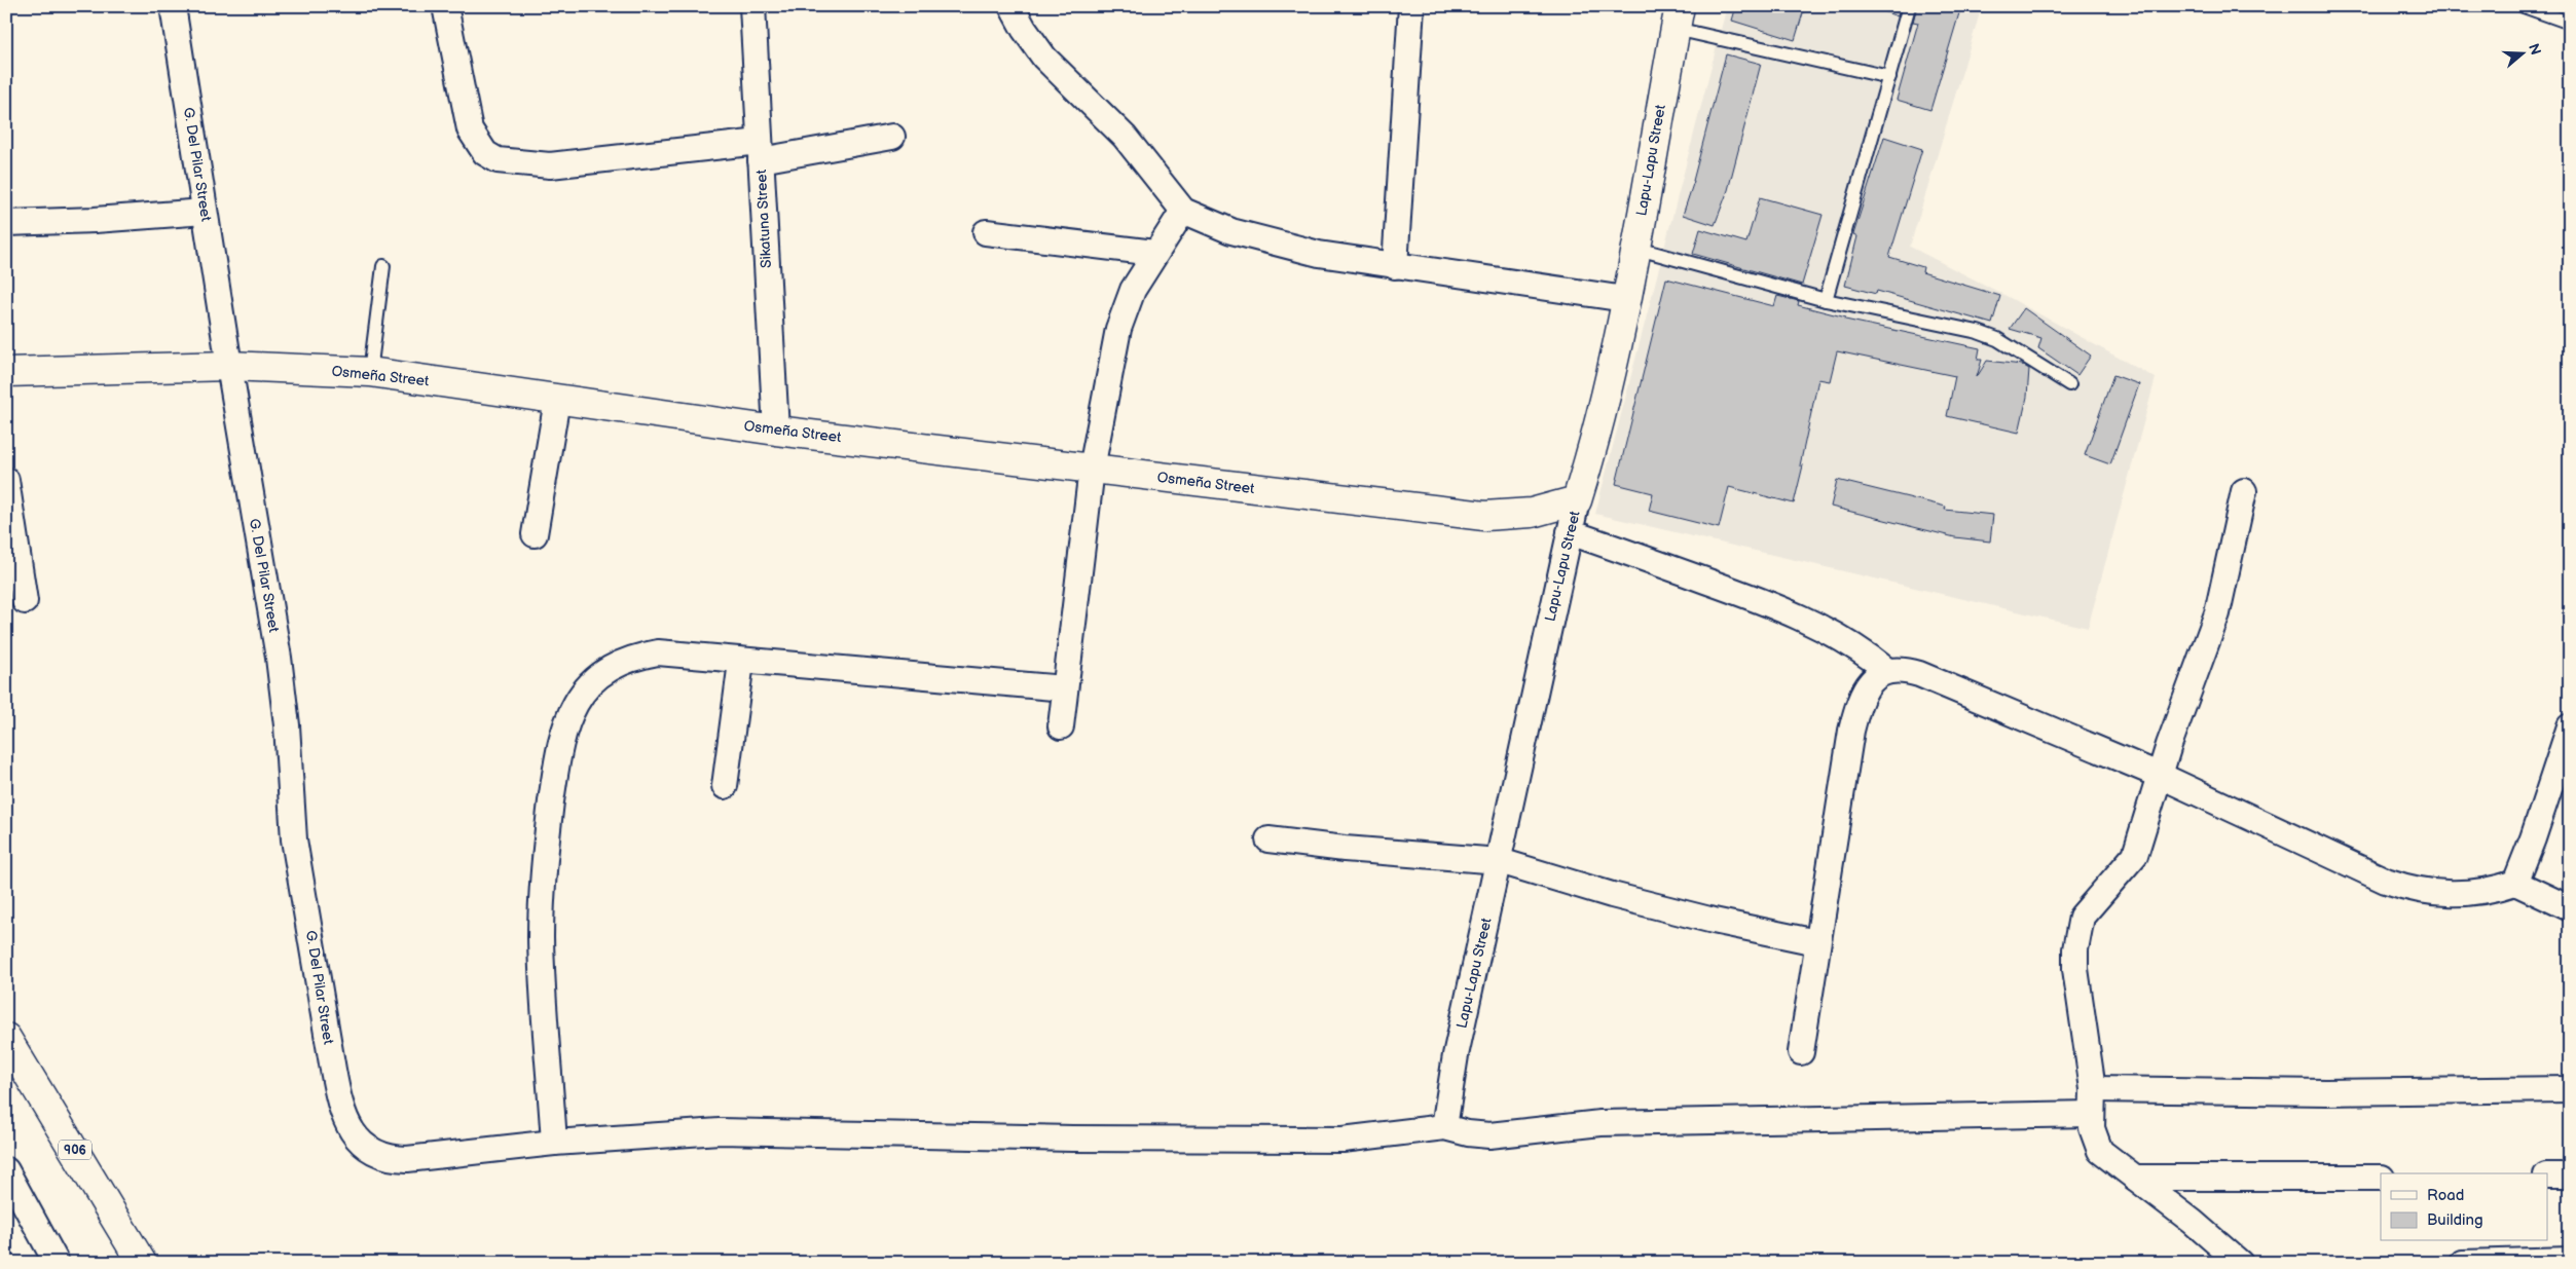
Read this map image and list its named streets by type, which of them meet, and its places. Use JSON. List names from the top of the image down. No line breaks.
{"streets":{"street":["Lapu-Lapu Street","G. Del Pilar Street","Sikatuna Street","Osmeña Street","906"]},"crossings":[["Lapu-Lapu Street","Osmeña Street"],["G. Del Pilar Street","Osmeña Street"],["Sikatuna Street","Osmeña Street"]],"legend":["Road","Building"],"north":"right"}
